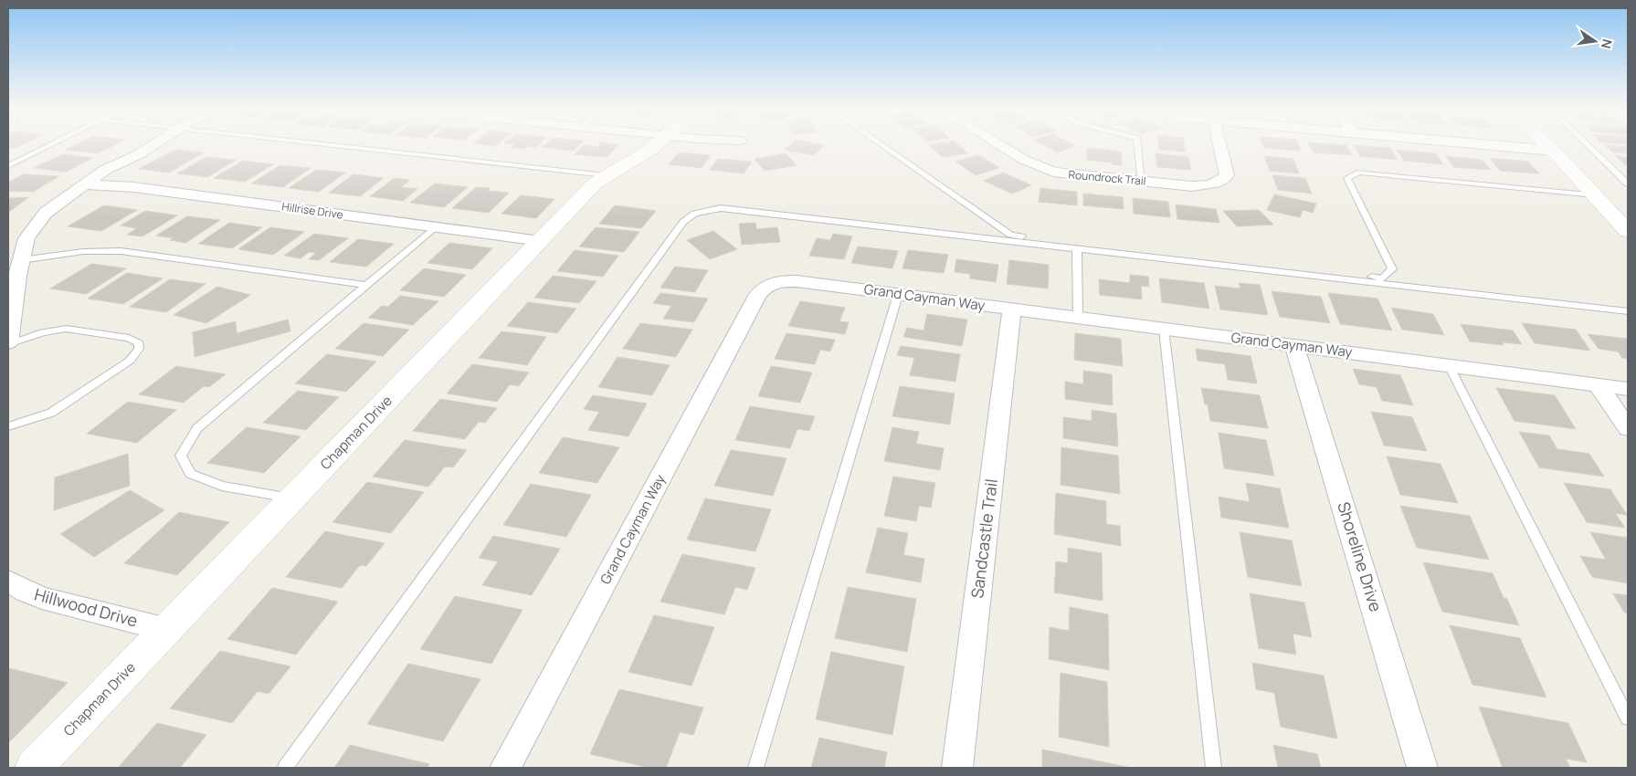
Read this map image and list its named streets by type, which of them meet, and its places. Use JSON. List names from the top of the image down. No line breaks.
{"streets":{"street":["Roundrock Trail","Hillrise Drive","Grand Cayman Way","Chapman Drive","Sandcastle Trail","Shoreline Drive","Hillwood Drive"]},"crossings":[["Hillrise Drive","Chapman Drive"],["Grand Cayman Way","Sandcastle Trail"],["Grand Cayman Way","Shoreline Drive"],["Chapman Drive","Hillwood Drive"]],"north":"right"}
